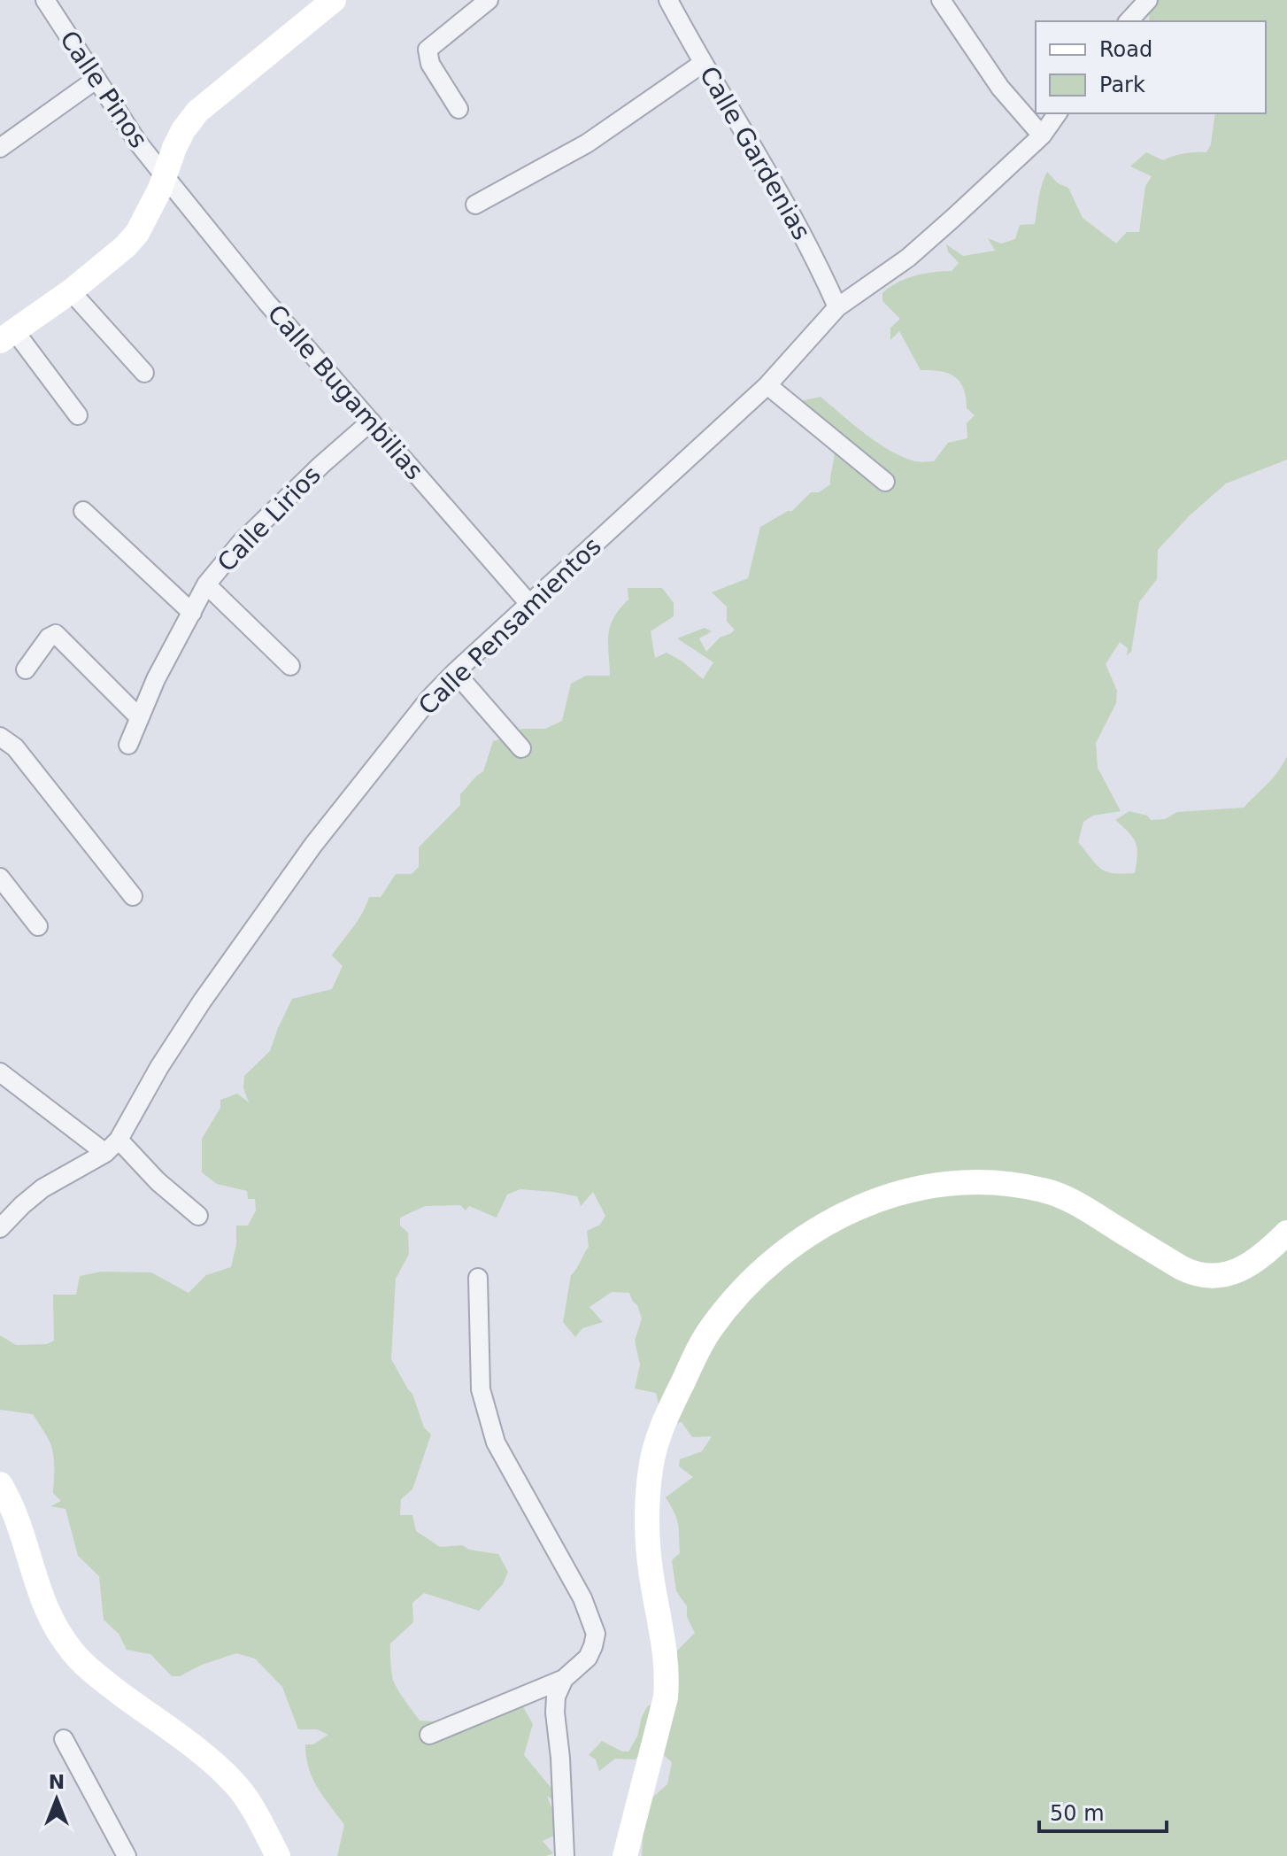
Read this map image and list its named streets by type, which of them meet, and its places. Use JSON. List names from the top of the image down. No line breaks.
{"streets":{"street":["Calle Pinos","Calle Gardenias","Calle Bugambilias","Calle Lirios","Calle Pensamientos"]},"crossings":[["Calle Pinos","Calle Bugambilias"],["Calle Gardenias","Calle Pensamientos"],["Calle Bugambilias","Calle Lirios"],["Calle Bugambilias","Calle Pensamientos"]],"legend":["Road","Park"],"scale_bar":"50 m","north":"top"}
